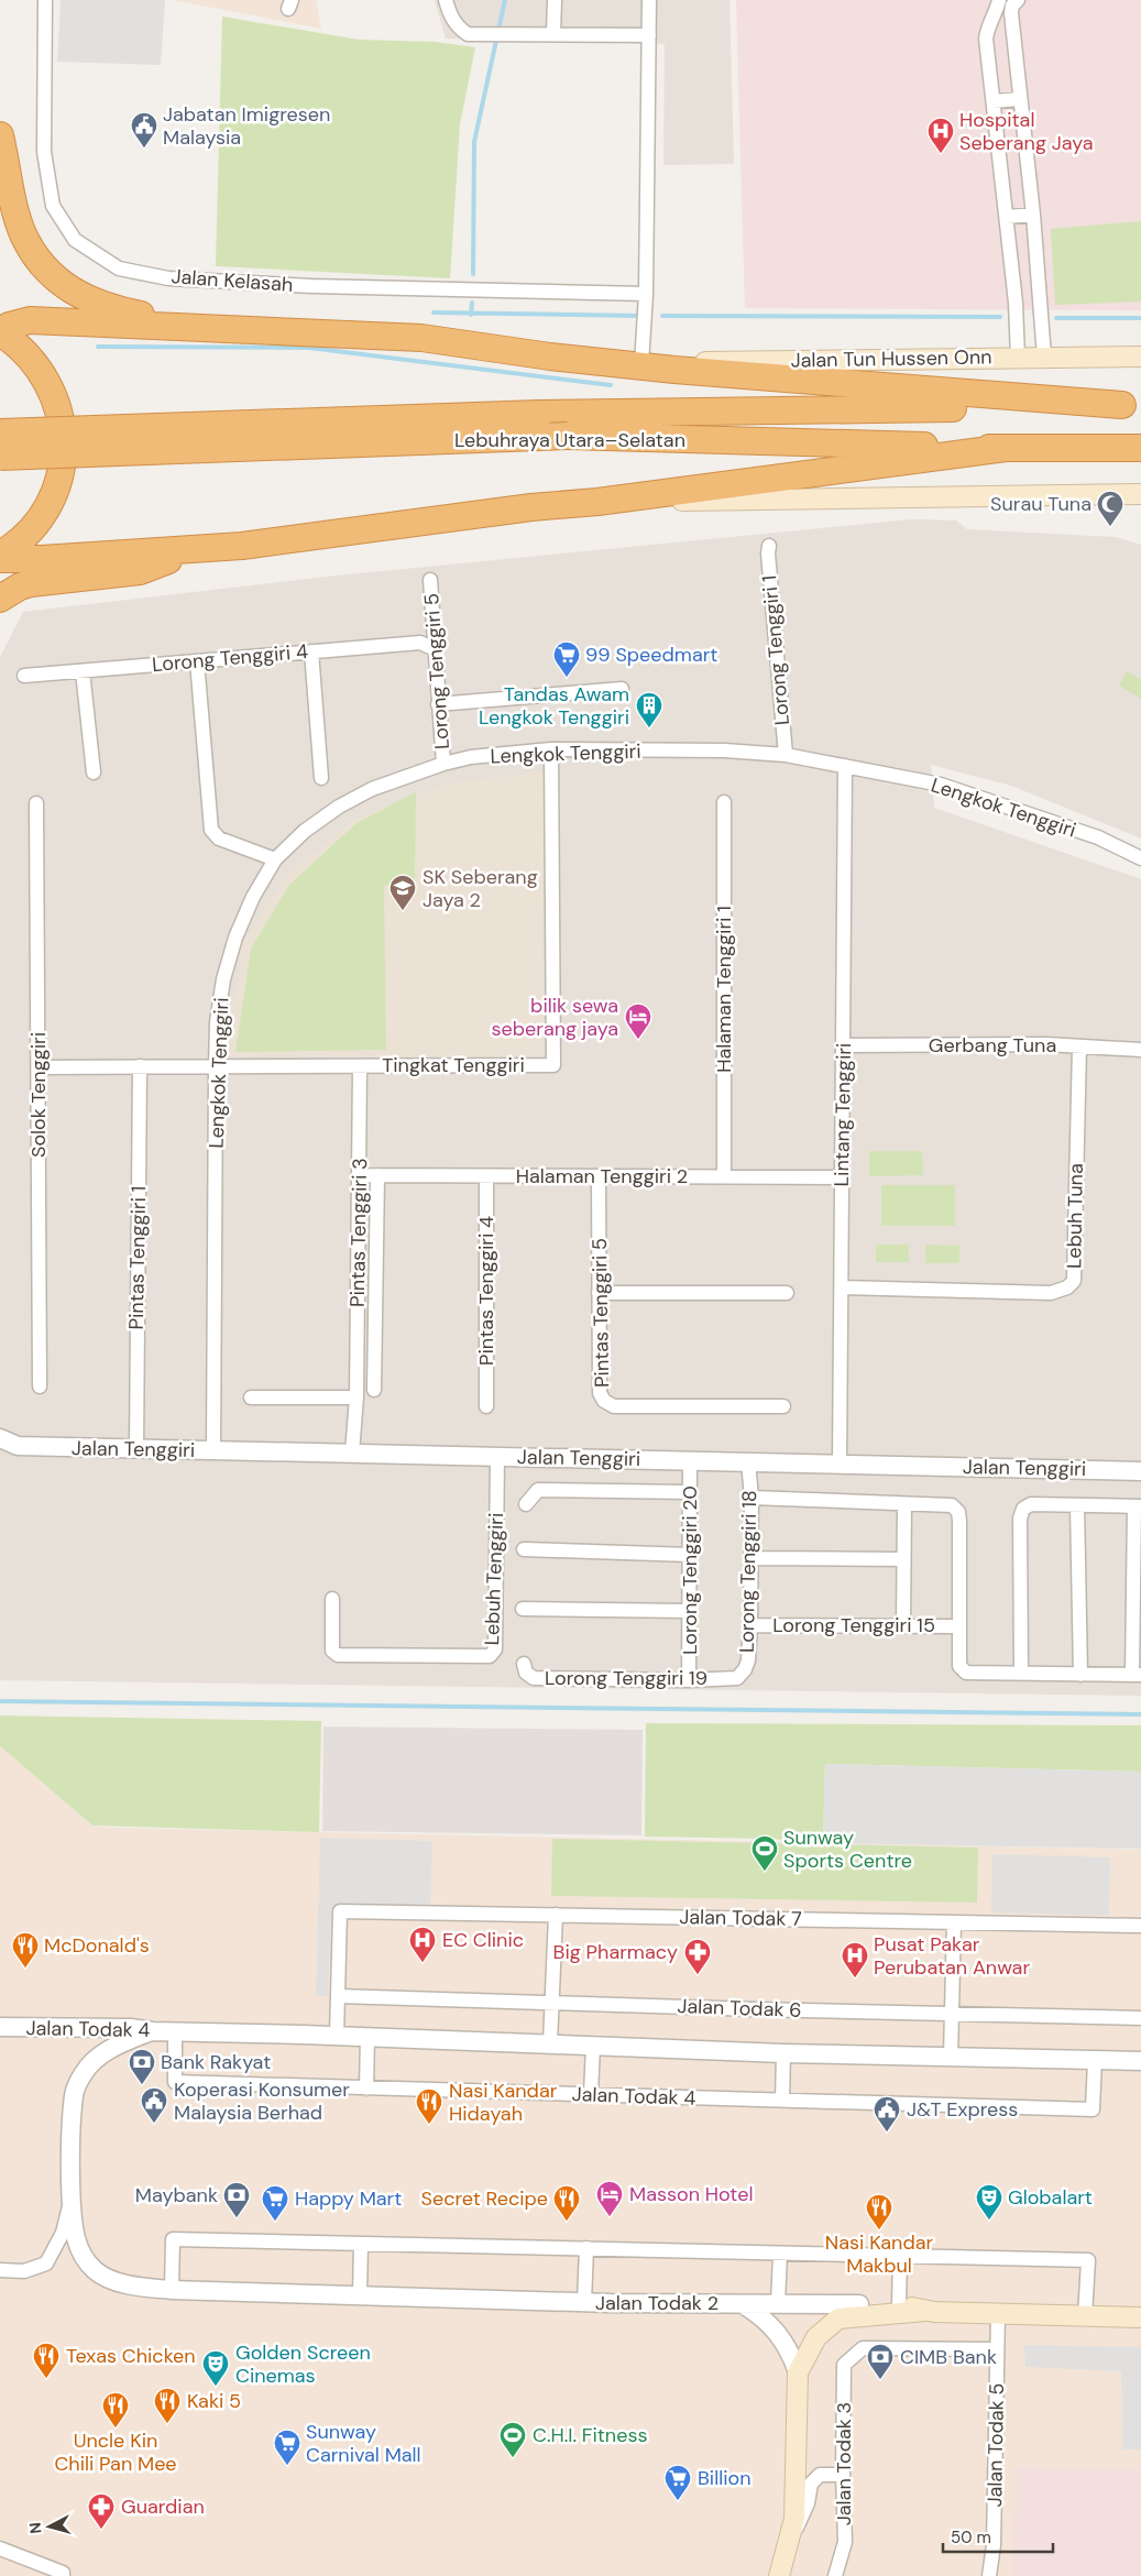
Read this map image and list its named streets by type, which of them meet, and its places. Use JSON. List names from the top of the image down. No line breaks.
{"streets":{"highway":["Lebuhraya Utara–Selatan"],"main road":["Jalan Tun Hussen Onn","Jalan Todak 2"],"street":["Jalan Kelasah","Lorong Tenggiri 1","Lorong Tenggiri 4","Lorong Tenggiri 5","Lengkok Tenggiri","Halaman Tenggiri 1","Gerbang Tuna","Tingkat Tenggiri","Solok Tenggiri","Lintang Tenggiri","Halaman Tenggiri 2","Lebuh Tuna","Pintas Tenggiri 3","Pintas Tenggiri 1","Pintas Tenggiri 4","Pintas Tenggiri 5","Jalan Tenggiri","Lorong Tenggiri 20","Lorong Tenggiri 18","Lebuh Tenggiri","Lorong Tenggiri 15","Lorong Tenggiri 19","Jalan Todak 7","Jalan Todak 6","Jalan Todak 4","Jalan Todak 5","Jalan Todak 3"]},"crossings":[["Lorong Tenggiri 1","Lengkok Tenggiri"],["Lorong Tenggiri 4","Lorong Tenggiri 5"],["Lorong Tenggiri 5","Lengkok Tenggiri"],["Lengkok Tenggiri","Tingkat Tenggiri"],["Lengkok Tenggiri","Lintang Tenggiri"],["Lengkok Tenggiri","Jalan Tenggiri"],["Halaman Tenggiri 1","Halaman Tenggiri 2"],["Gerbang Tuna","Lintang Tenggiri"],["Gerbang Tuna","Lebuh Tuna"],["Tingkat Tenggiri","Solok Tenggiri"],["Tingkat Tenggiri","Pintas Tenggiri 3"],["Tingkat Tenggiri","Pintas Tenggiri 1"],["Lintang Tenggiri","Halaman Tenggiri 2"],["Lintang Tenggiri","Lebuh Tuna"],["Lintang Tenggiri","Jalan Tenggiri"],["Halaman Tenggiri 2","Pintas Tenggiri 3"],["Halaman Tenggiri 2","Pintas Tenggiri 4"],["Halaman Tenggiri 2","Pintas Tenggiri 5"],["Pintas Tenggiri 3","Jalan Tenggiri"],["Pintas Tenggiri 1","Jalan Tenggiri"],["Jalan Tenggiri","Lorong Tenggiri 20"],["Jalan Tenggiri","Lorong Tenggiri 18"],["Jalan Tenggiri","Lebuh Tenggiri"],["Lorong Tenggiri 20","Lorong Tenggiri 19"],["Lorong Tenggiri 18","Lorong Tenggiri 15"],["Lorong Tenggiri 18","Lorong Tenggiri 19"],["Jalan Todak 7","Jalan Todak 6"],["Jalan Todak 4","Jalan Todak 2"],["Jalan Todak 2","Jalan Todak 5"],["Jalan Todak 5","Jalan Todak 3"]],"places":{"public building":["Jabatan Imigresen Malaysia","Koperasi Konsumer Malaysia Berhad","J&T Express"],"hospital":["Hospital Seberang Jaya","EC Clinic","Pusat Pakar Perubatan Anwar"],"mosque":["Surau Tuna"],"supermarket":["99 Speedmart","Happy Mart","Sunway Carnival Mall","Billion"],"building":["Tandas Awam Lengkok Tenggiri"],"school or university":["SK Seberang Jaya 2"],"hotel":["bilik sewa seberang jaya","Masson Hotel"],"sports":["Sunway Sports Centre","C.H.I. Fitness"],"restaurant":["McDonald's","Nasi Kandar Hidayah","Secret Recipe","Nasi Kandar Makbul","Texas Chicken","Kaki 5","Uncle Kin Chili Pan Mee"],"pharmacy":["Big Pharmacy","Guardian"],"bank":["Bank Rakyat","Maybank","CIMB Bank"],"theatre":["Globalart","Golden Screen Cinemas"]},"scale_bar":"50 m","north":"left"}
